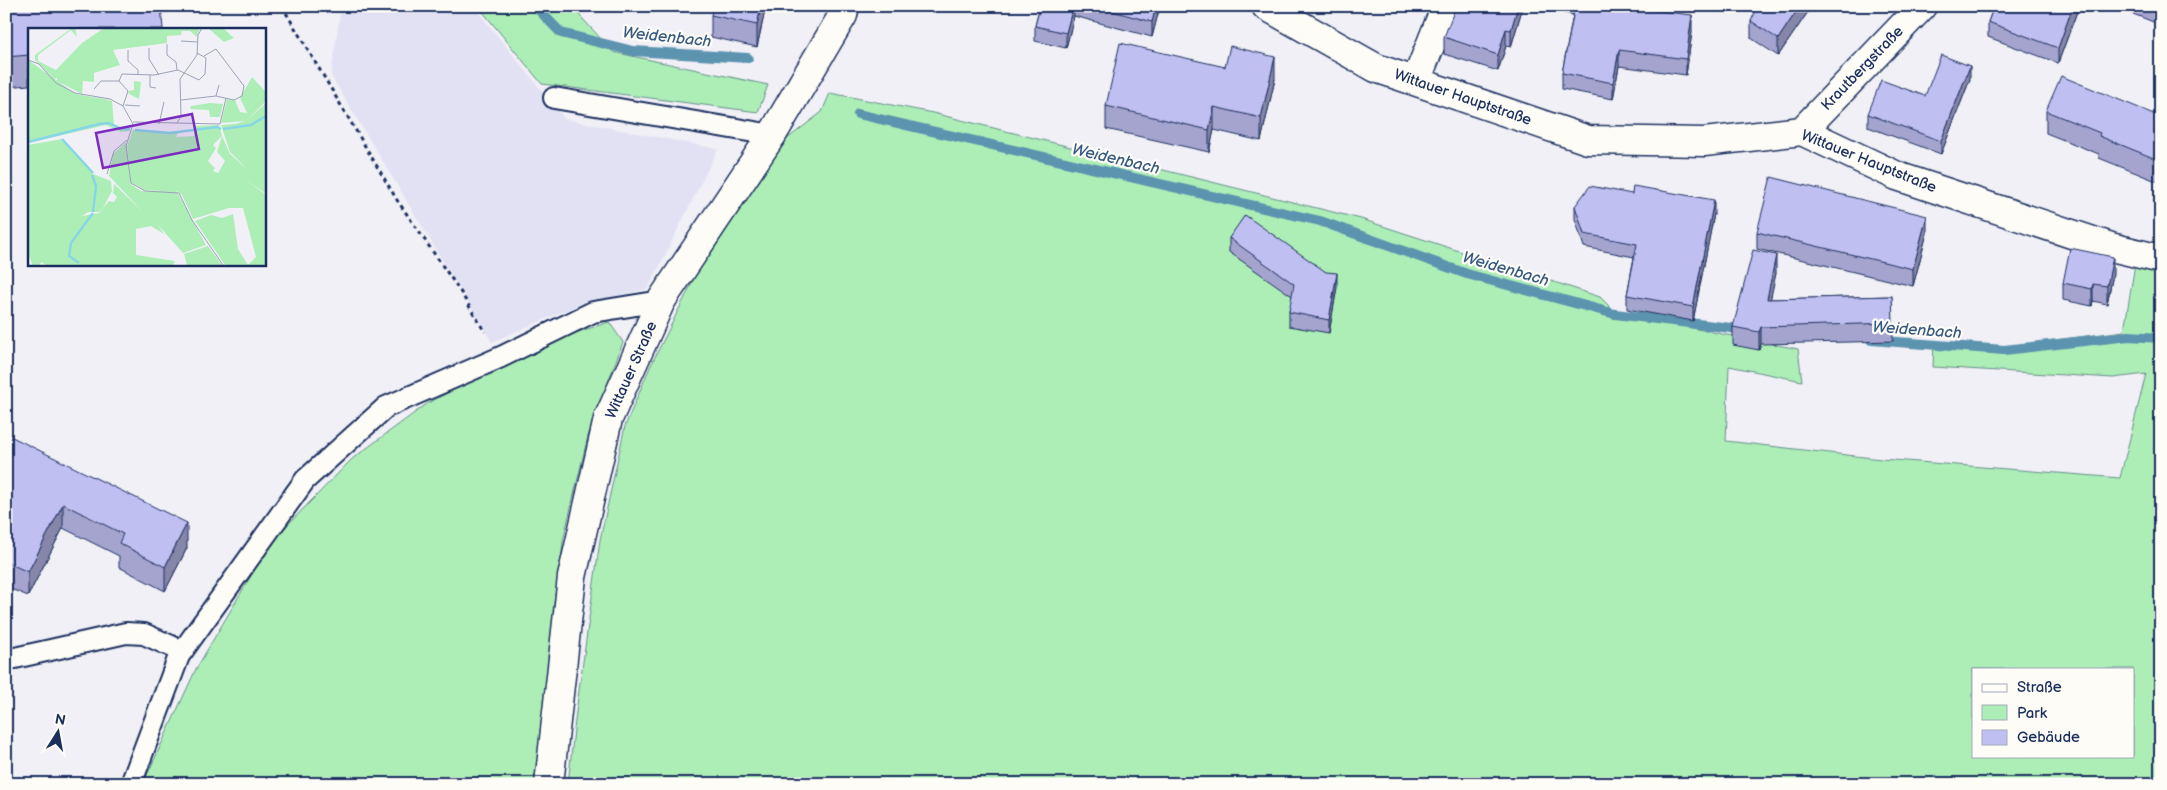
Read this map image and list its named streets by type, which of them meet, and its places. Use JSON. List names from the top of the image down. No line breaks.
{"streets":{"street":["Krautbergstraße","Wittauer Hauptstraße","Wittauer Straße"]},"crossings":[["Krautbergstraße","Wittauer Hauptstraße"]],"water":["Weidenbach"],"legend":["Straße","Park","Gebäude"],"north":"top"}
